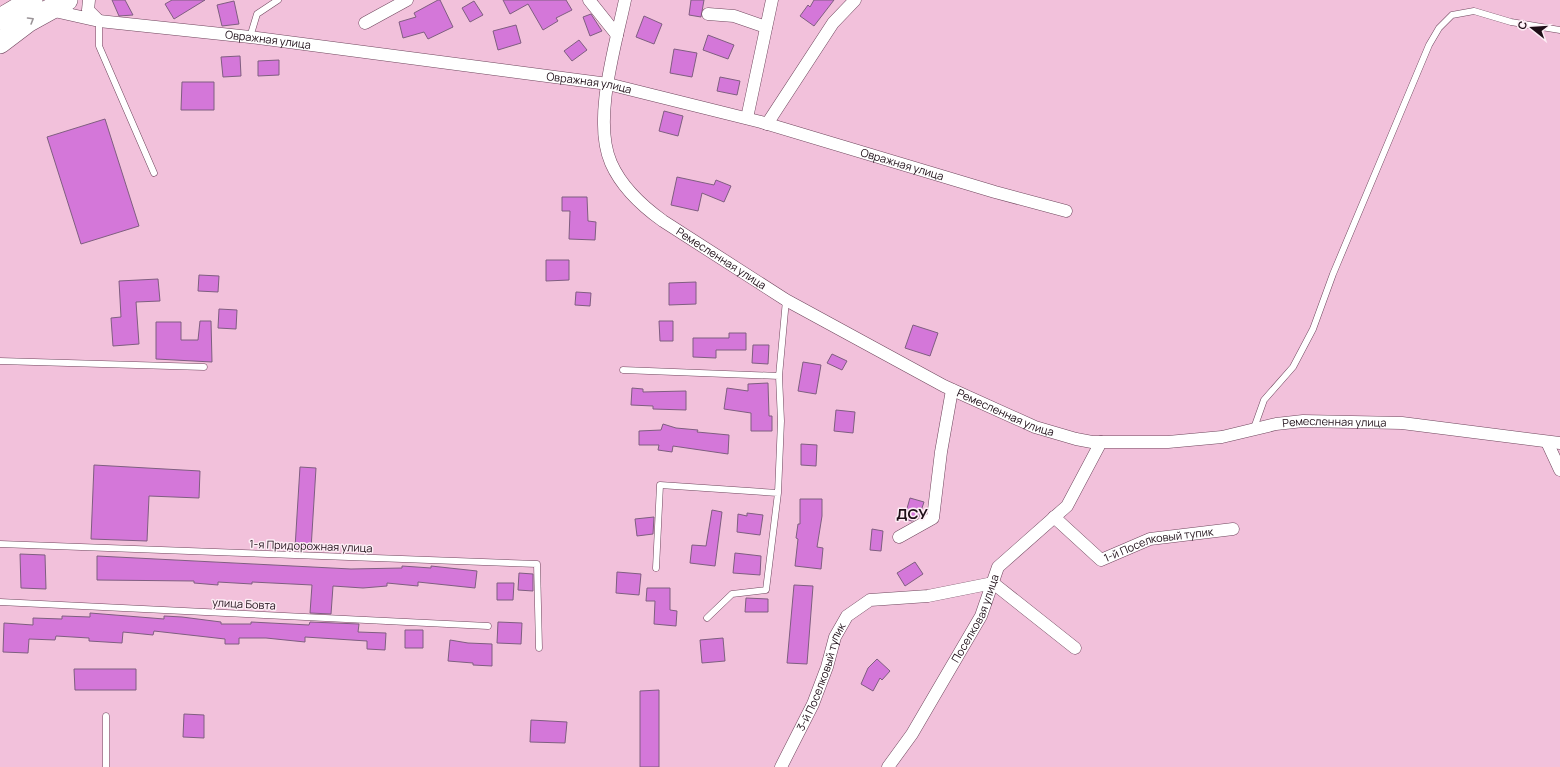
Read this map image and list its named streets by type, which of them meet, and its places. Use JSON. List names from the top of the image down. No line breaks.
{"streets":{"street":["Овражная улица","Ремесленная улица","1-й Поселковый тупик","Поселковая улица","3-й Поселковый тупик"],"lane":["1-я Придорожная улица","улица Бовта"]},"crossings":[["Овражная улица","Ремесленная улица"],["Ремесленная улица","Поселковая улица"],["1-й Поселковый тупик","Поселковая улица"],["Поселковая улица","3-й Поселковый тупик"]],"districts":["ДСУ"],"north":"left"}
